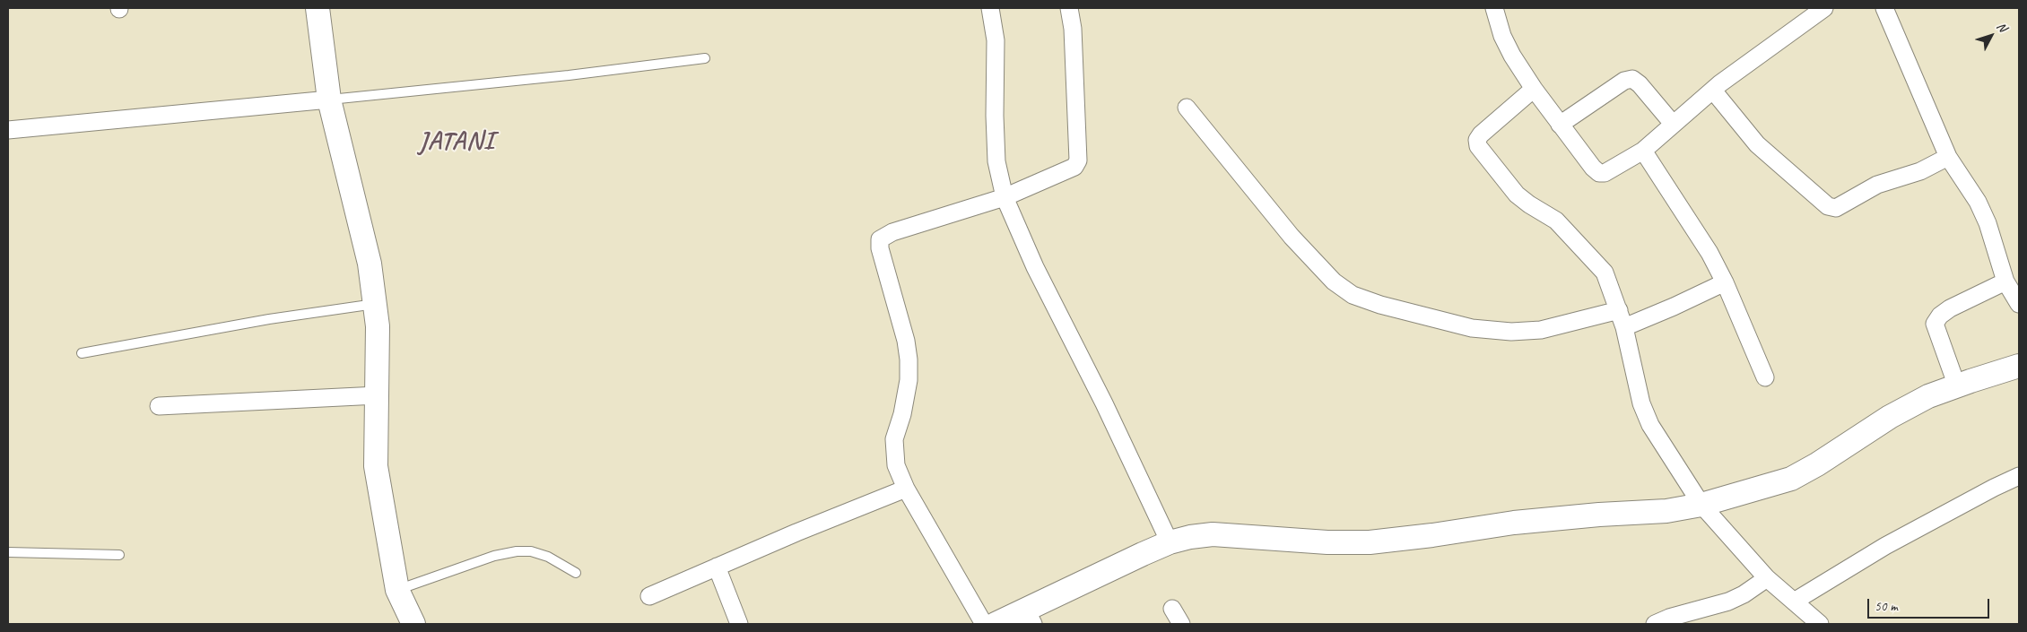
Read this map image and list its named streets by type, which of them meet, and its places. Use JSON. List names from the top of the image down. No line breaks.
{"districts":["JATANI"],"scale_bar":"50 m","north":"top right"}
